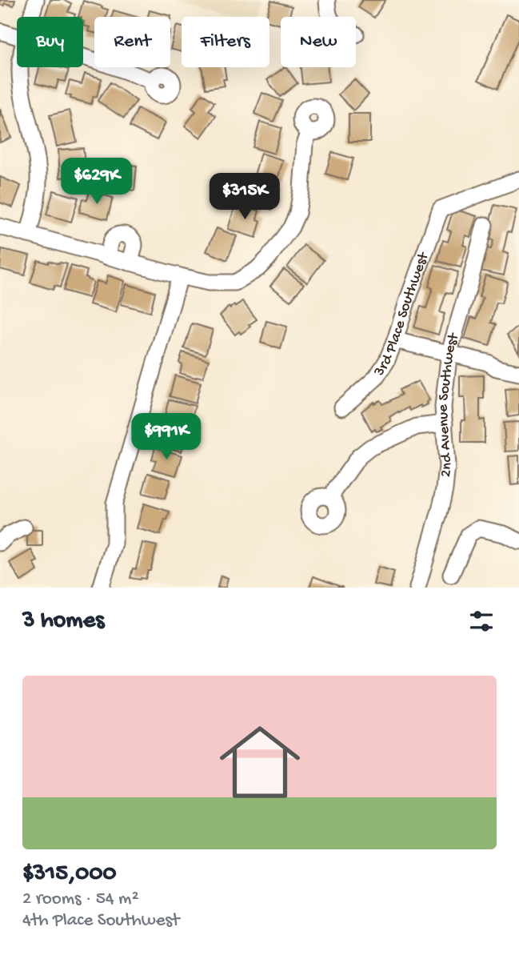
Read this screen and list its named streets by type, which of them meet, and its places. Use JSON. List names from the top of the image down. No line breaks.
{"streets":{"street":["3rd Place Southwest","2nd Avenue Southwest"]},"page":{"chip":["Buy","Rent","Filters","New"],"price":["$629K","$315K","$991K"],"heading":"3 homes","list":[{"name":"$315,000","note":"2 rooms · 54 m² · 4th Place Southwest"}]}}
